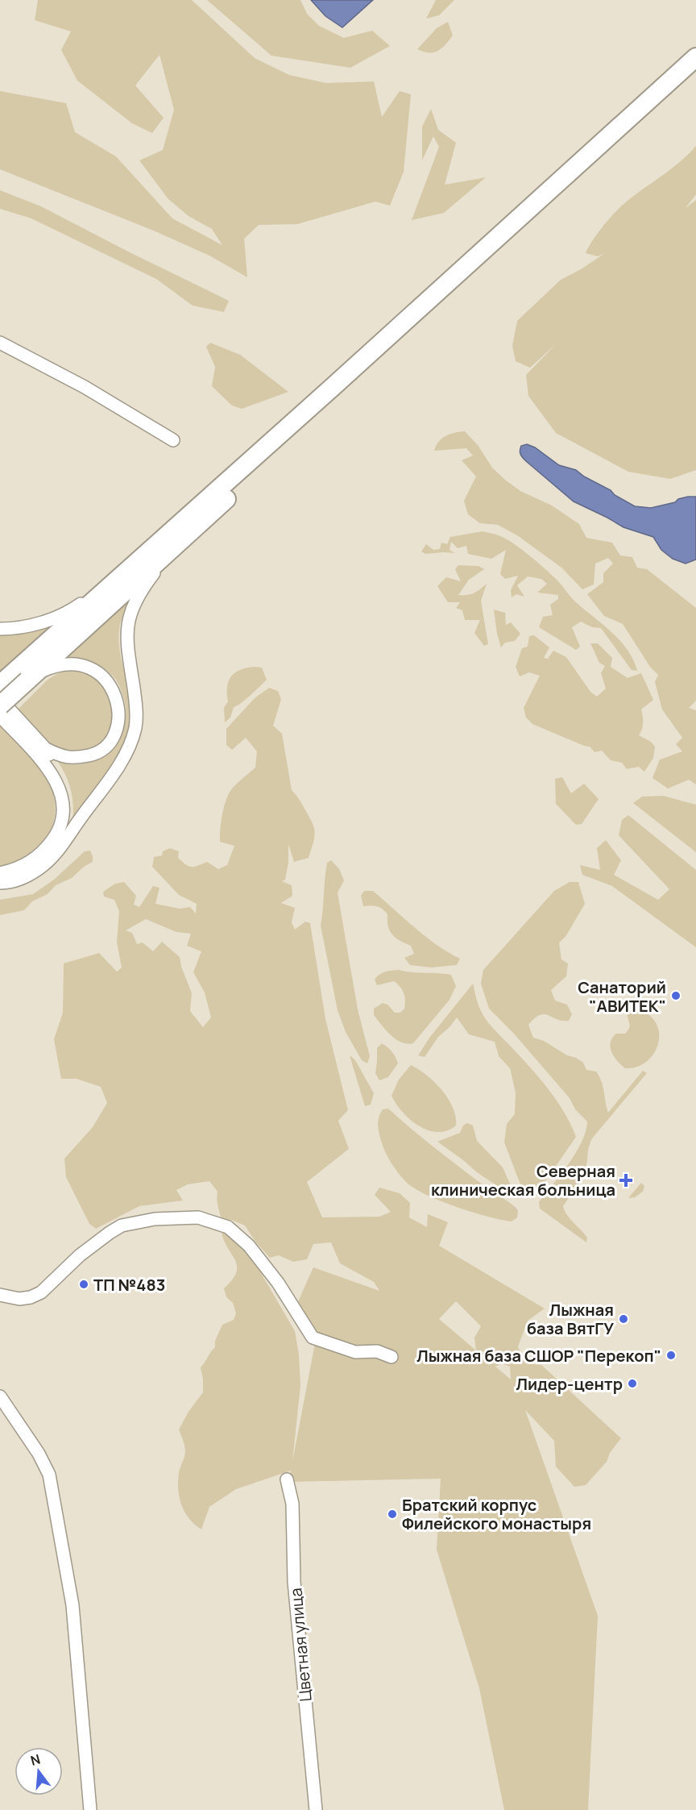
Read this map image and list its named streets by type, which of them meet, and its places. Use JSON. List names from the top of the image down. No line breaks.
{"streets":{"street":["Цветная улица"]},"places":{"other":["Санаторий \"АВИТЕК\"","ТП №483","Лыжная база ВятГУ","Лыжная база СШОР \"Перекоп\"","Лидер-центр","Братский корпус Филейского монастыря"],"health":["Северная клиническая больница"]},"north":"top"}
